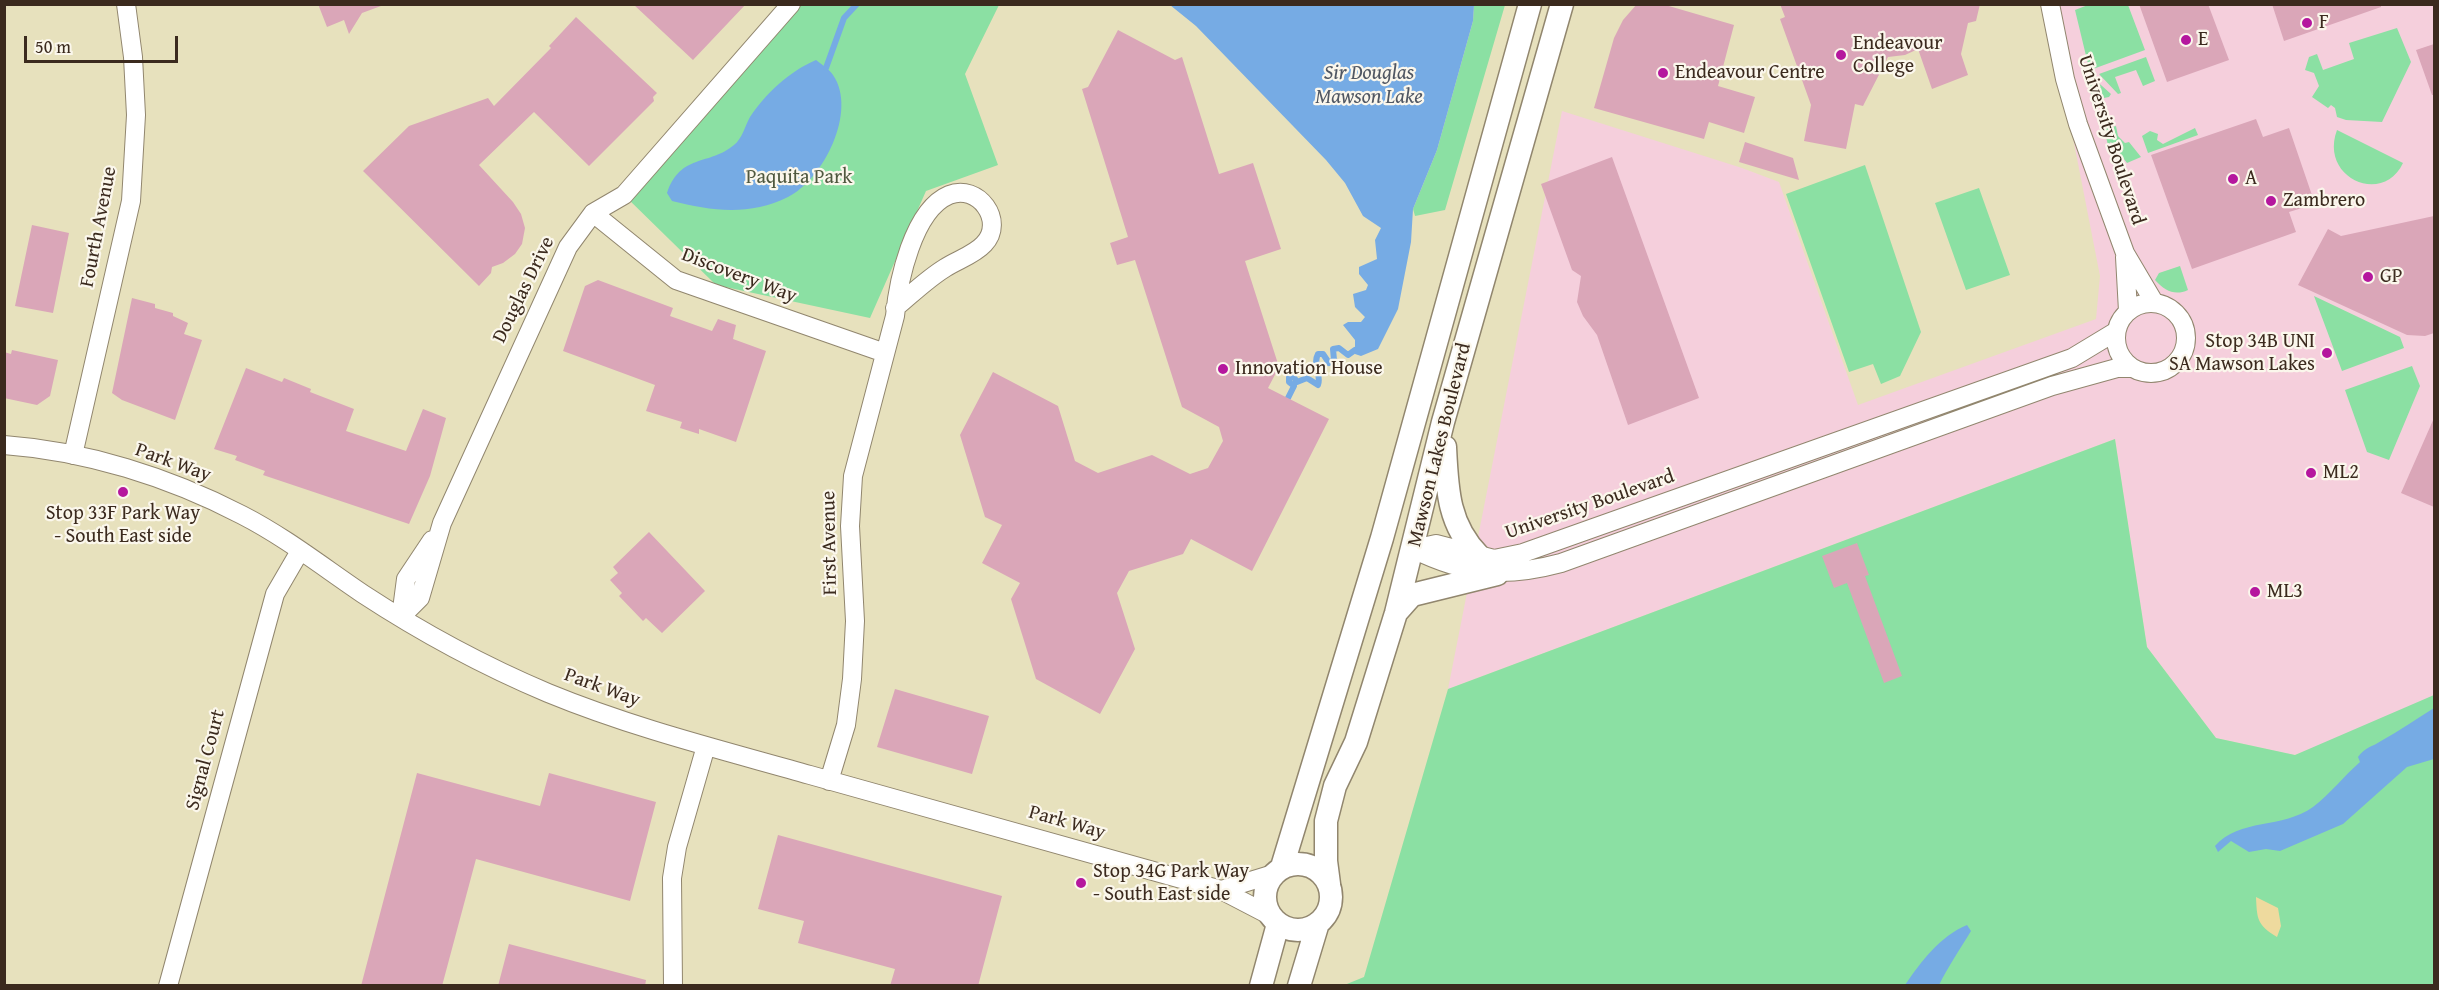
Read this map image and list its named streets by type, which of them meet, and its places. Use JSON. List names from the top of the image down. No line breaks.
{"streets":{"street":["University Boulevard","Fourth Avenue","Discovery Way","Douglas Drive","Mawson Lakes Boulevard","Park Way","First Avenue","Signal Court"]},"crossings":[["University Boulevard","Mawson Lakes Boulevard"],["Fourth Avenue","Park Way"],["Discovery Way","Douglas Drive"],["Discovery Way","First Avenue"],["Douglas Drive","Park Way"],["Mawson Lakes Boulevard","Park Way"],["Park Way","First Avenue"],["Park Way","Signal Court"]],"water":["Sir Douglas Mawson Lake"],"parks":["Paquita Park"],"places":["F","E","Endeavour College","Endeavour Centre","A","Zambrero","GP","Stop 34B UNI SA Mawson Lakes","Innovation House","ML2","Stop 33F Park Way - South East side","ML3","Stop 34G Park Way - South East side"],"scale_bar":"50 m"}
